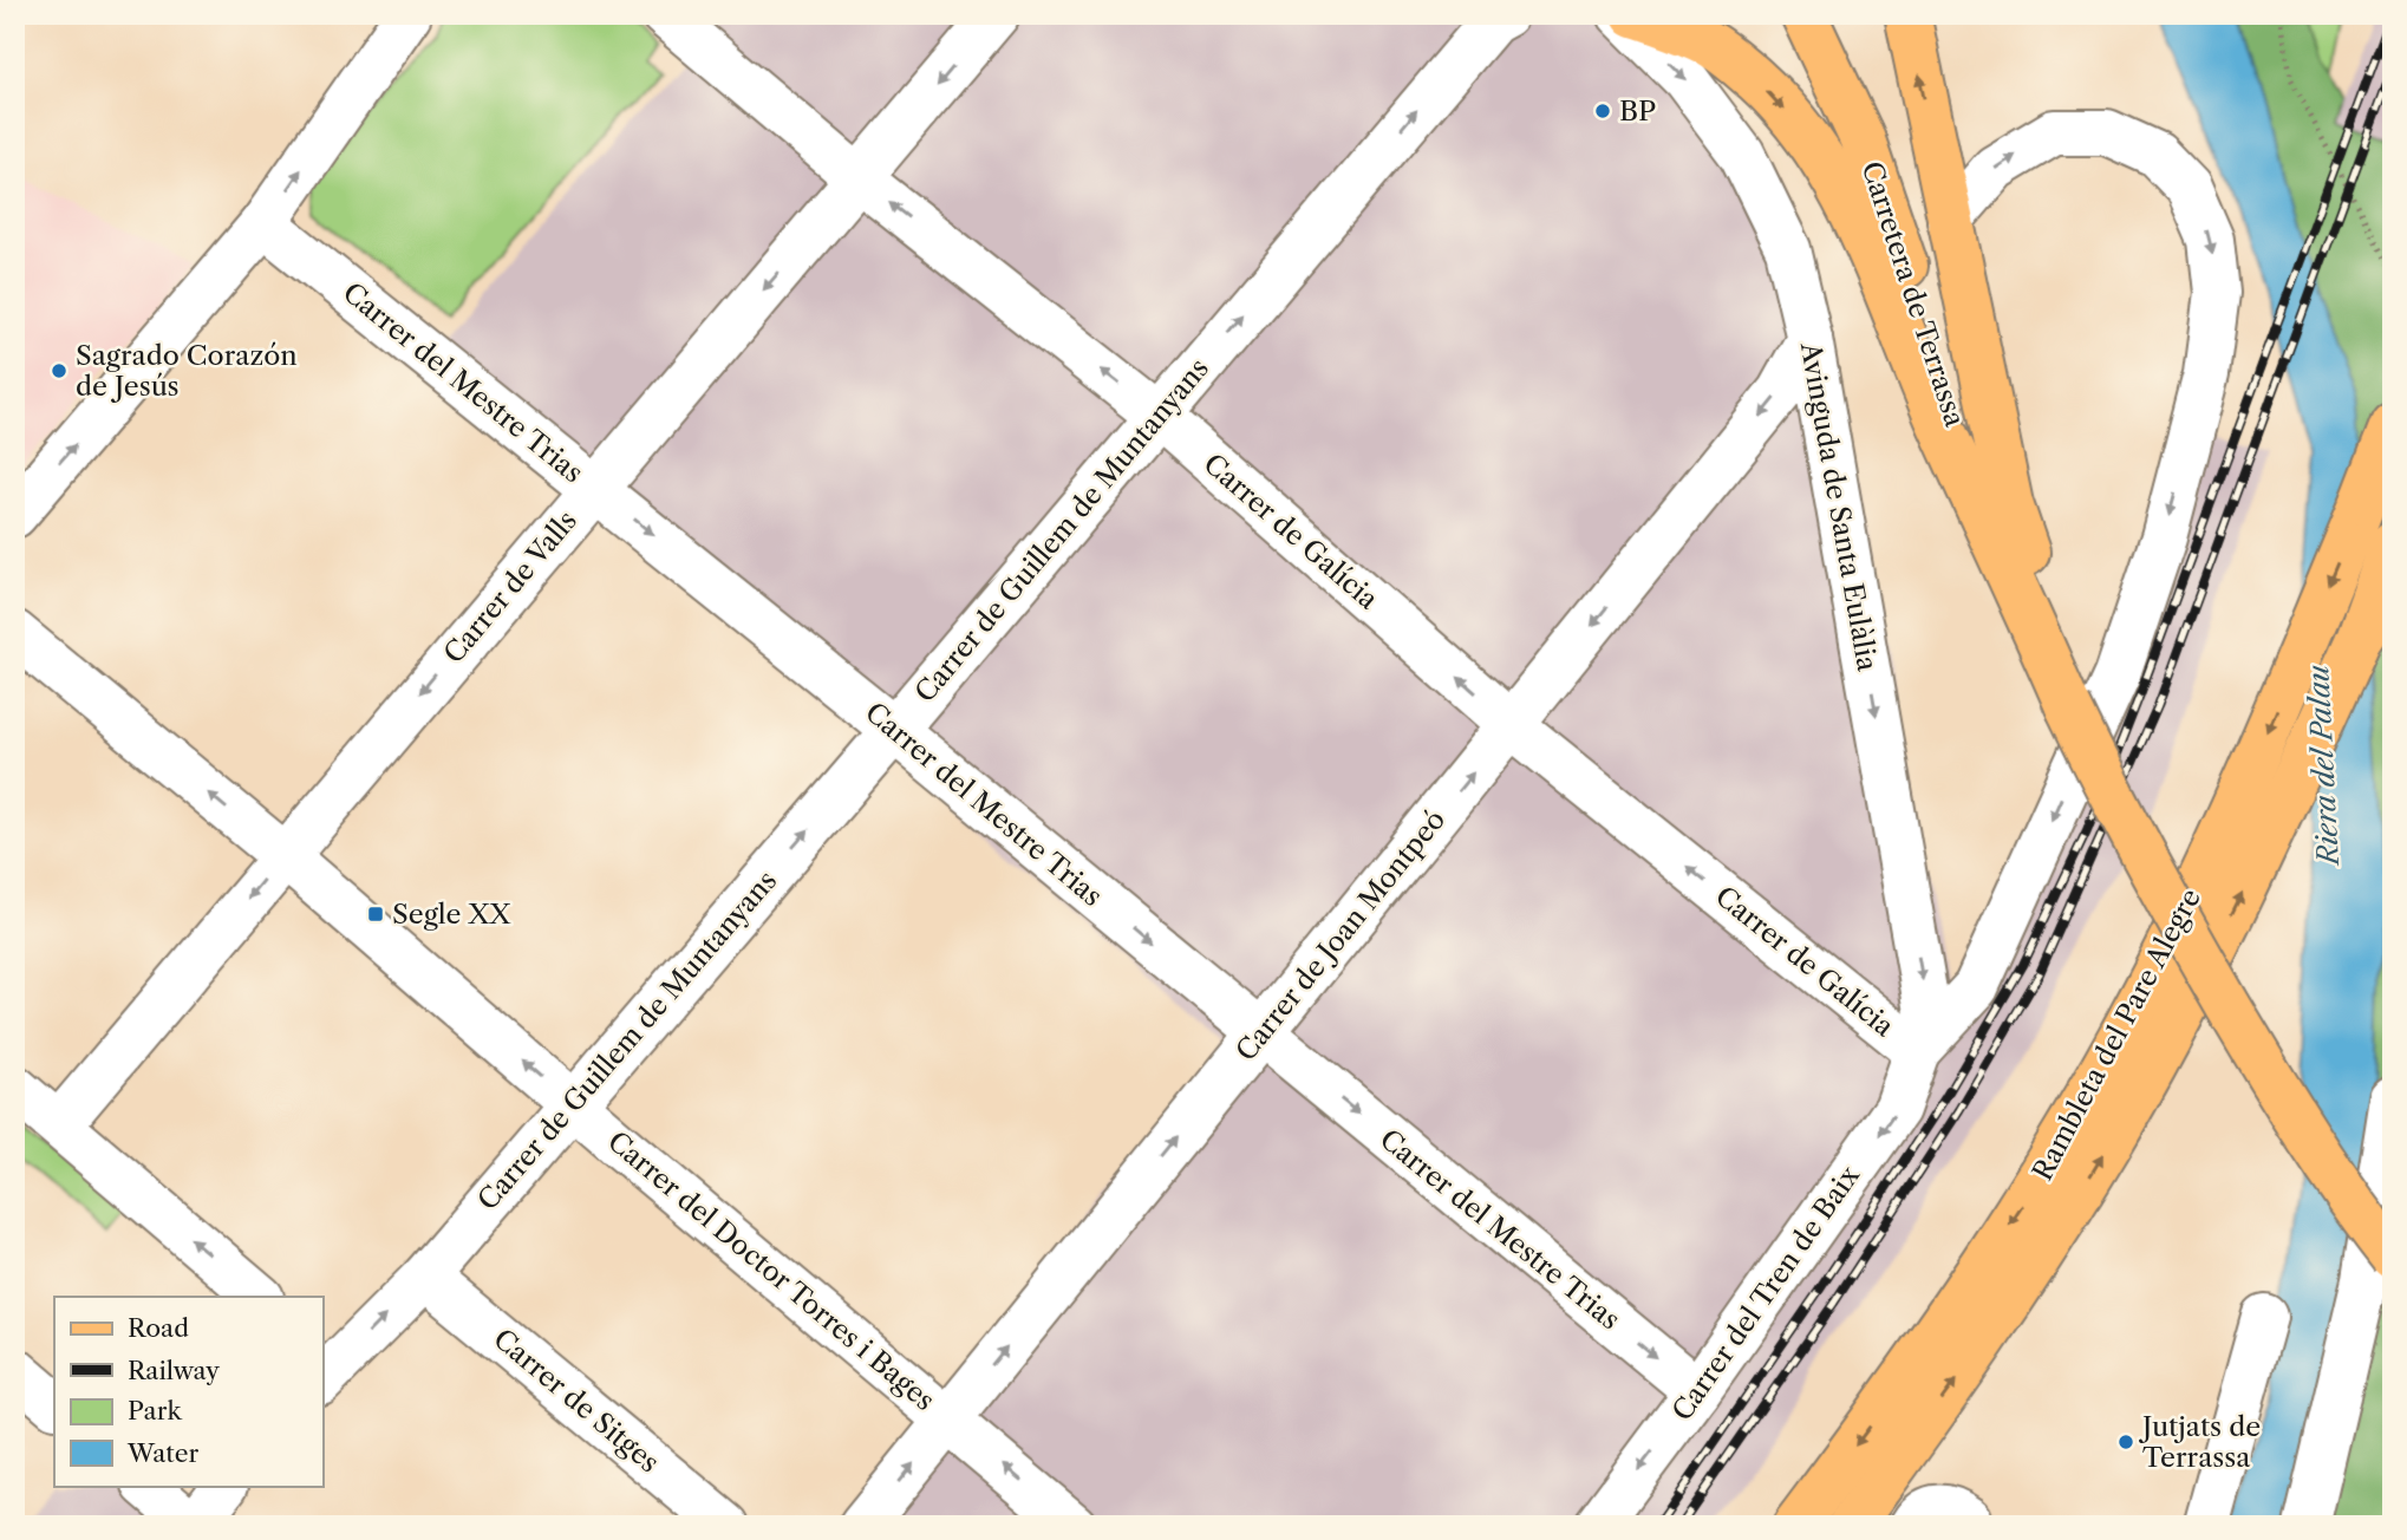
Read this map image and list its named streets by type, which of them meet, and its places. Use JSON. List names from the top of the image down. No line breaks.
{"streets":{"main road":["Carretera de Terrassa","Rambleta del Pare Alegre"],"street":["Carrer del Mestre Trias","Avinguda de Santa Eulàlia","Carrer de Guillem de Muntanyans","Carrer de Galícia","Carrer de Valls","Carrer de Joan Montpeó","Carrer del Doctor Torres i Bages","Carrer del Tren de Baix","Carrer de Sitges"]},"crossings":[["Carrer del Mestre Trias","Carrer de Guillem de Muntanyans"],["Carrer del Mestre Trias","Carrer de Valls"],["Carrer del Mestre Trias","Carrer de Joan Montpeó"],["Carrer del Mestre Trias","Carrer del Tren de Baix"],["Avinguda de Santa Eulàlia","Carrer de Galícia"],["Avinguda de Santa Eulàlia","Carrer de Joan Montpeó"],["Avinguda de Santa Eulàlia","Carrer del Tren de Baix"],["Carrer de Guillem de Muntanyans","Carrer de Galícia"],["Carrer de Guillem de Muntanyans","Carrer del Doctor Torres i Bages"],["Carrer de Guillem de Muntanyans","Carrer de Sitges"],["Carrer de Galícia","Carrer de Valls"],["Carrer de Galícia","Carrer de Joan Montpeó"],["Carrer de Galícia","Carrer del Tren de Baix"],["Carrer de Valls","Carrer del Doctor Torres i Bages"],["Carrer de Joan Montpeó","Carrer del Doctor Torres i Bages"]],"one_way":["Carrer del Mestre Trias","Avinguda de Santa Eulàlia","Carrer de Guillem de Muntanyans","Carrer de Galícia","Carrer de Valls","Carrer del Tren de Baix"],"water":["Riera del Palau"],"places":{"other":["BP","Sagrado Corazón de Jesús","Jutjats de Terrassa"],"transit":["Segle XX"]},"legend":["Road","Railway","Park","Water"]}
